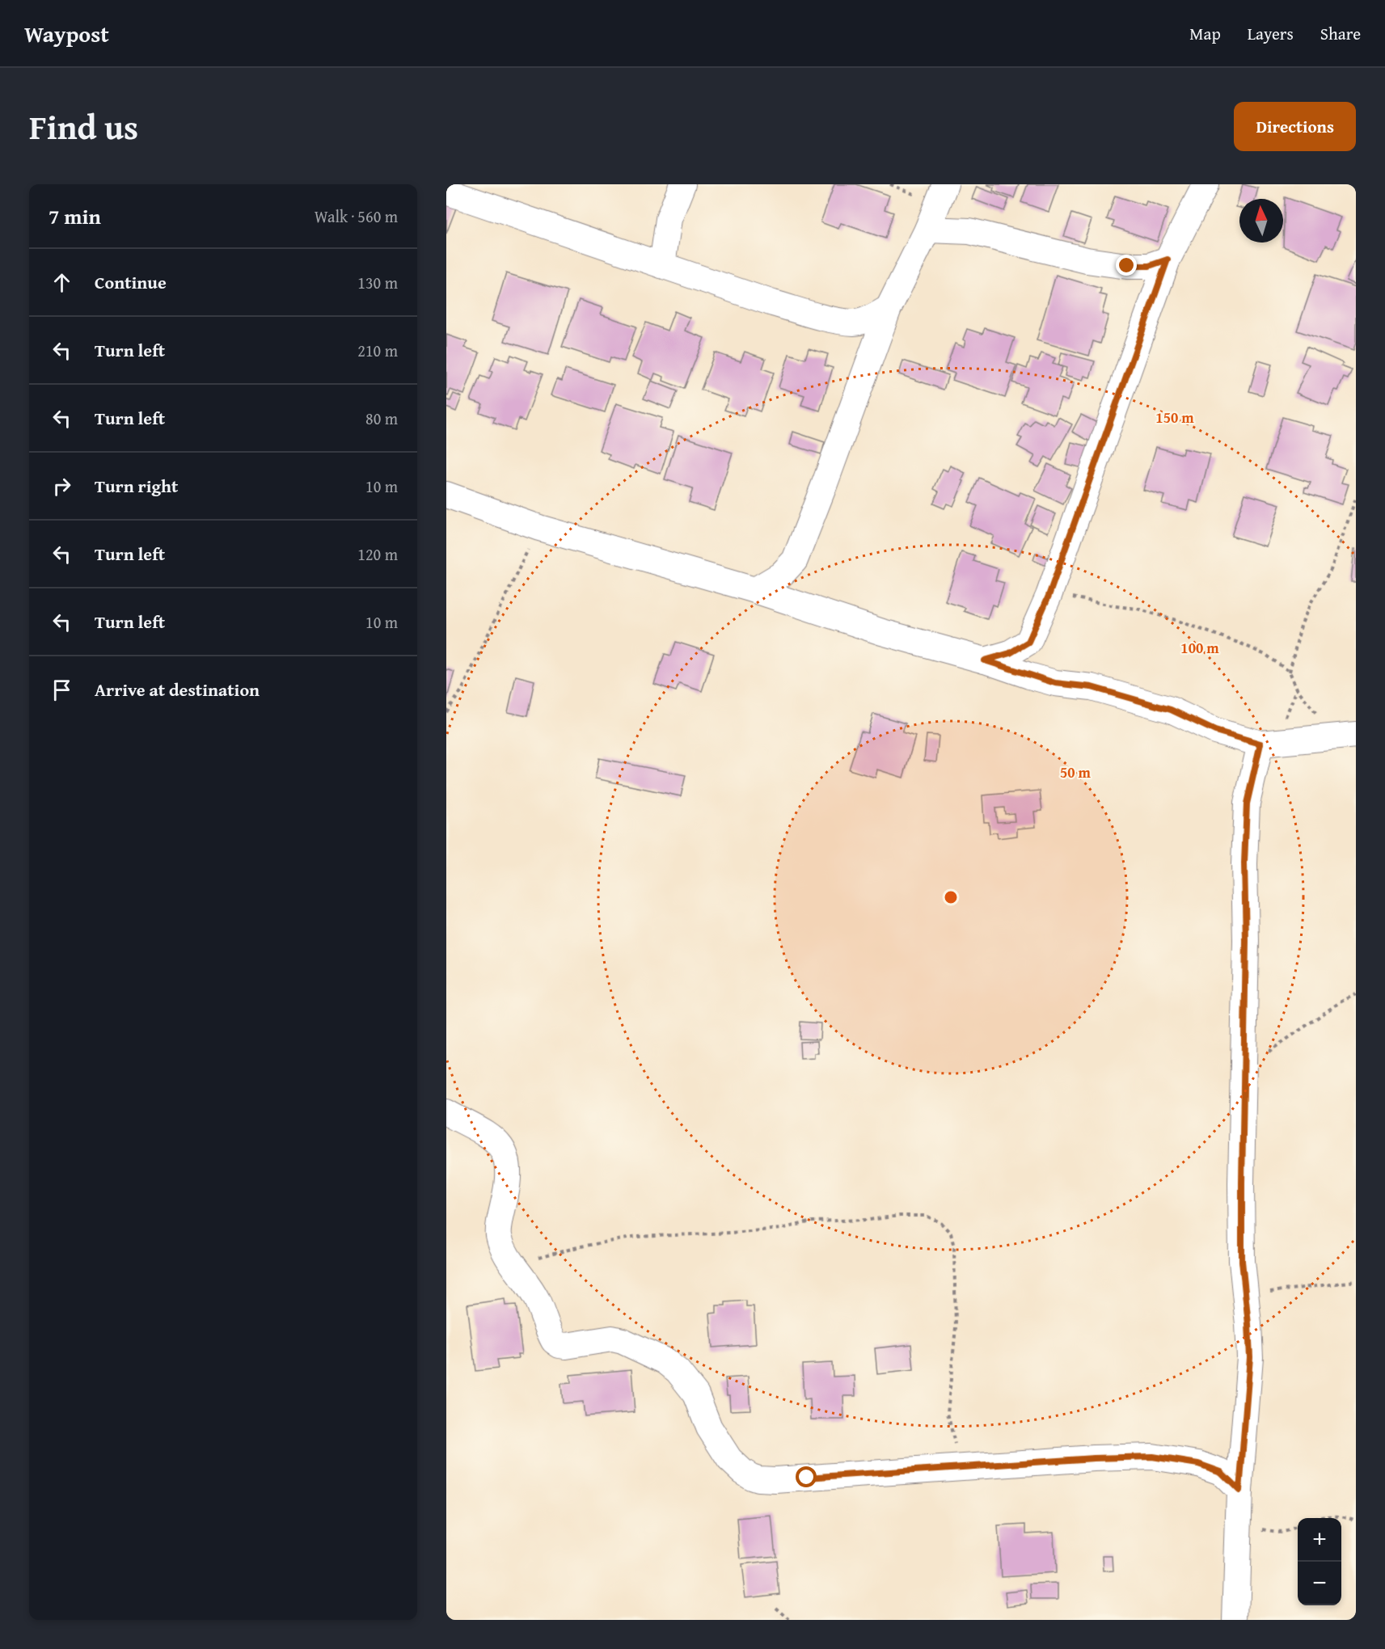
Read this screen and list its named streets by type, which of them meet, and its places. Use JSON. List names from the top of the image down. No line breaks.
{"north":"top","page":{"header":"Waypost","nav":["Map","Layers","Share"],"title":"Find us","buttons":"Directions","heading":["7 min","Walk · 560 m"],"list":[["Continue","130 m"],["Turn left","210 m"],["Turn left","80 m"],["Turn right","10 m"],["Turn left","120 m"],["Turn left","10 m"],"Arrive at destination"],"map_buttons":["+","−"]},"rings":["150 m","100 m","50 m"]}
